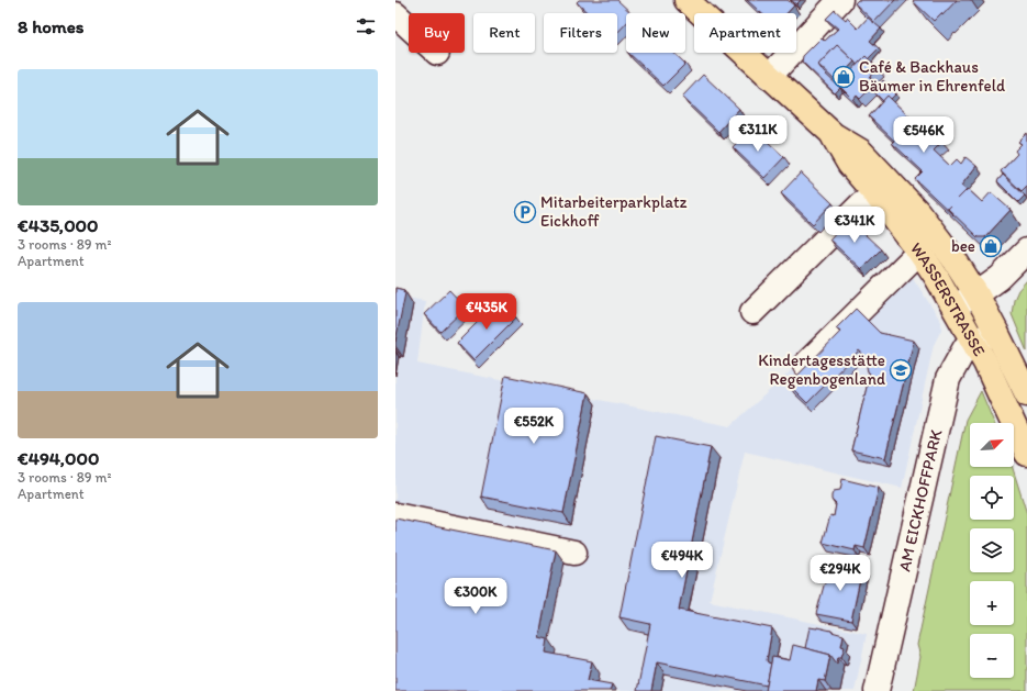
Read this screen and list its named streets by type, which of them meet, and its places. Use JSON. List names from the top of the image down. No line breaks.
{"streets":{"main road":["WASSERSTRASSE"],"street":["AM EICKHOFFPARK"]},"crossings":[["WASSERSTRASSE","AM EICKHOFFPARK"]],"places":{"shop":["Café & Backhaus Bäumer in Ehrenfeld","bee"],"parking":["Mitarbeiterparkplatz Eickhoff"],"school or university":["Kindertagesstätte Regenbogenland"]},"north":"top right","page":{"heading":"8 homes","chip":["Buy","Rent","Filters","New","Apartment"],"list":[{"name":"€435,000","note":"3 rooms · 89 m² · Apartment"},{"name":"€494,000","note":"3 rooms · 89 m² · Apartment"}],"price":["€311K","€546K","€341K","€435K","€552K","€494K","€294K","€300K"],"map_buttons":["+","−"]}}
